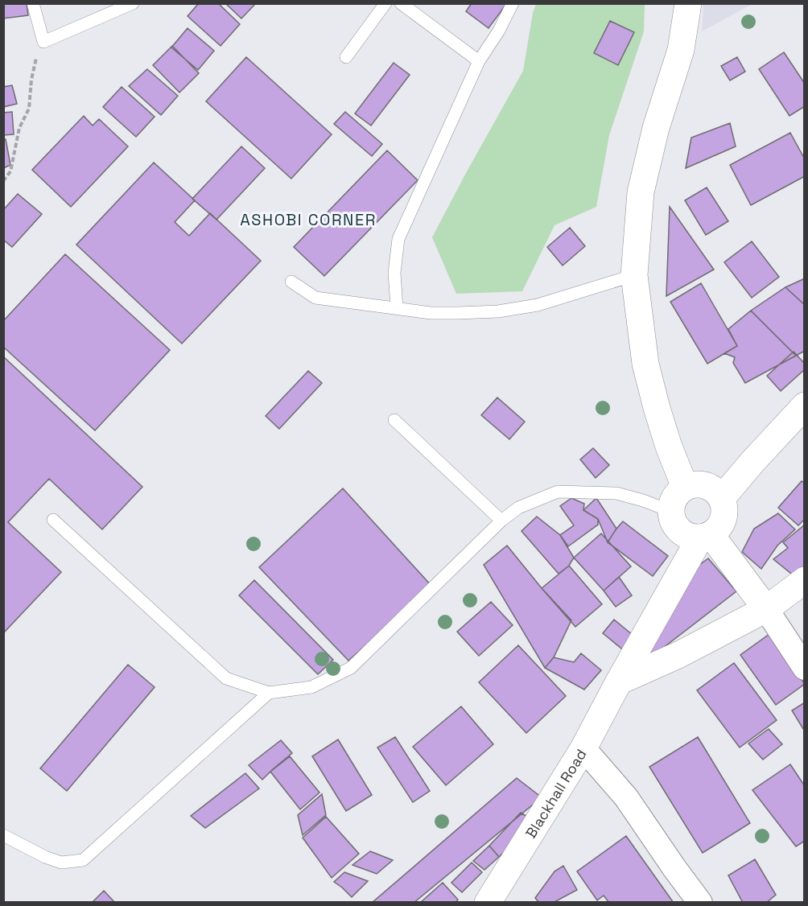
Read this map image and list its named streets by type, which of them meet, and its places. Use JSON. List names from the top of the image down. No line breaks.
{"streets":{"main road":["Blackhall Road"]},"districts":["ASHOBI CORNER"]}
